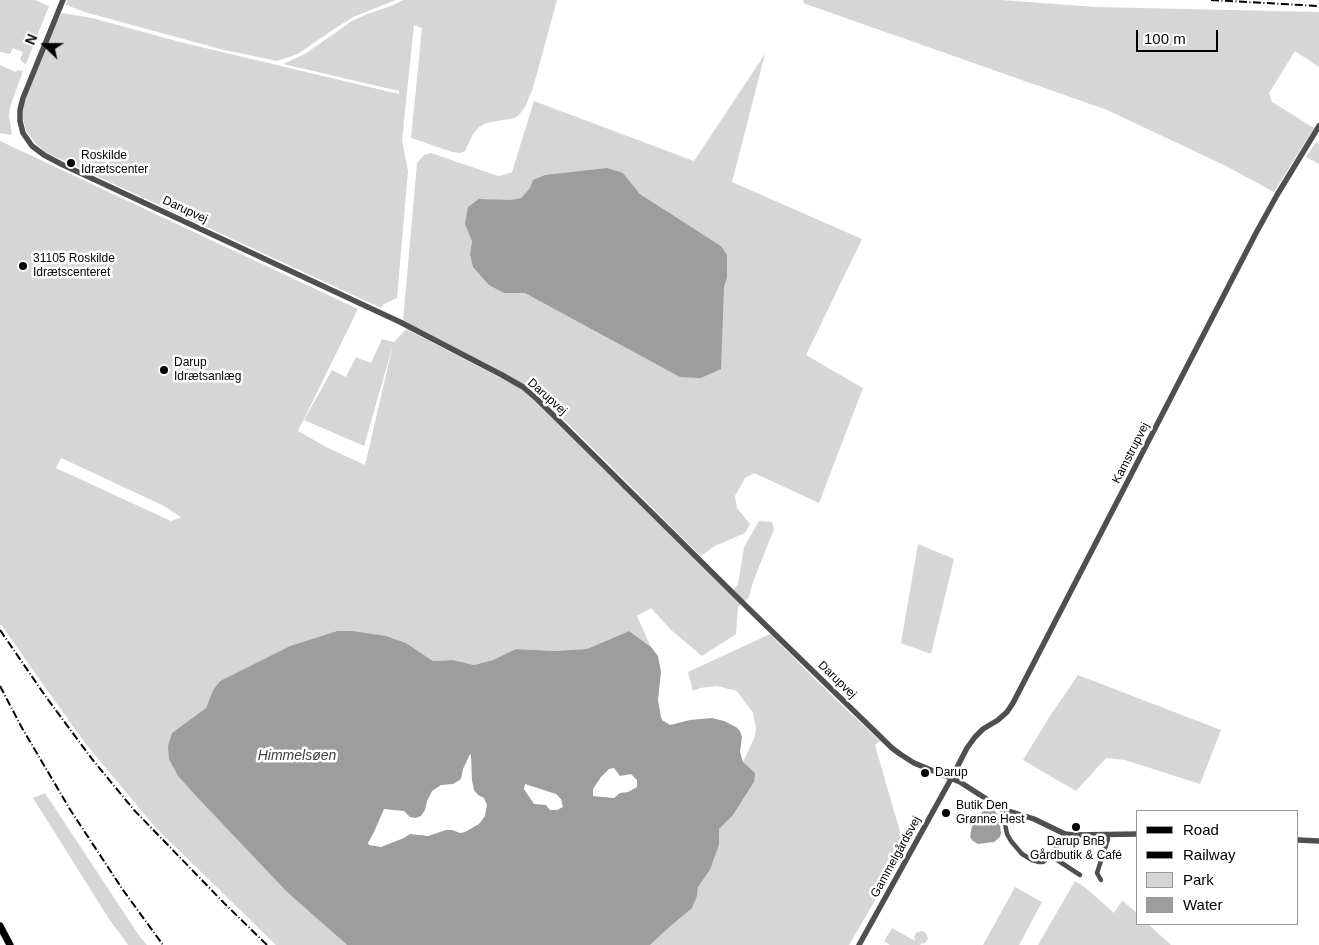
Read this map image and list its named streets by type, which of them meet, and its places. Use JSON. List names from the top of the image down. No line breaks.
{"streets":{"street":["Darupvej","Kamstrupvej","Gammelgårdsvej"]},"crossings":[["Darupvej","Kamstrupvej"],["Darupvej","Gammelgårdsvej"],["Kamstrupvej","Gammelgårdsvej"]],"water":["Himmelsøen"],"places":["Roskilde Idrætscenter","31105 Roskilde Idrætscenteret","Darup Idrætsanlæg","Darup","Butik Den Grønne Hest","Darup BnB Gårdbutik & Café"],"legend":["Road","Railway","Park","Water"],"scale_bar":"100 m","north":"left"}
